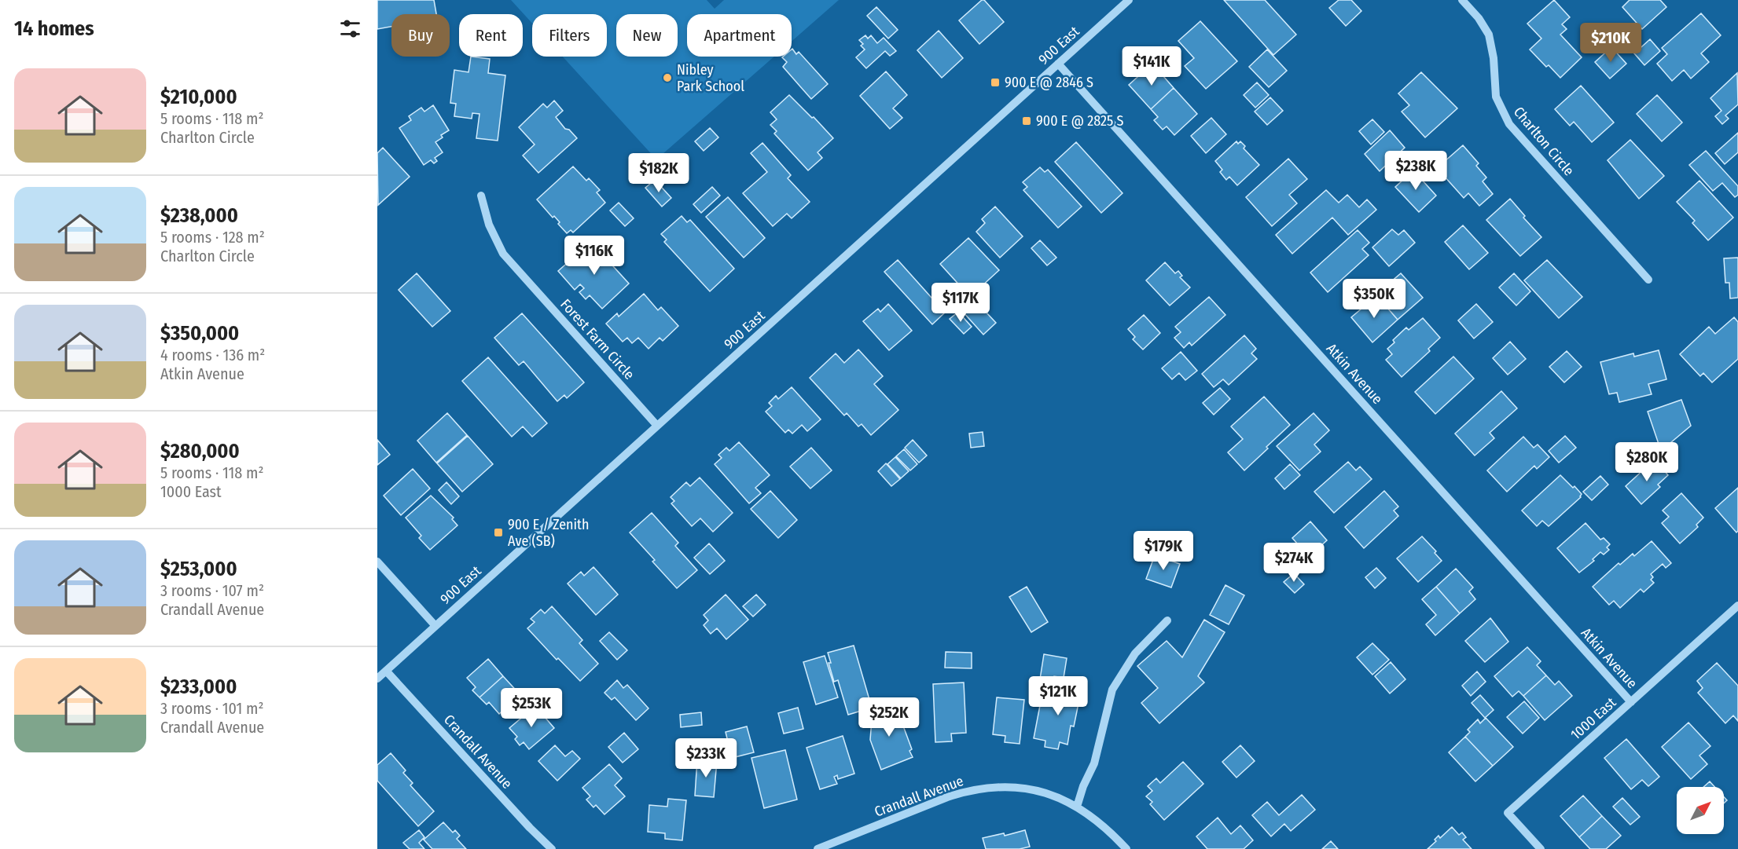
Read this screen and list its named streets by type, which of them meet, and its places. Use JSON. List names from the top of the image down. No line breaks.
{"streets":{"street":["900 East","Charlton Circle","Forest Farm Circle","Atkin Avenue","1000 East","Crandall Avenue"]},"crossings":[["900 East","Forest Farm Circle"],["900 East","Atkin Avenue"],["900 East","Crandall Avenue"],["Atkin Avenue","1000 East"]],"places":{"other":["Nibley Park School"],"transit":["900 E @ 2846 S","900 E @ 2825 S","900 E / Zenith Ave (SB)"]},"north":"top right","page":{"heading":"14 homes","chip":["Buy","Rent","Filters","New","Apartment"],"price":["$210K","$141K","$238K","$182K","$116K","$350K","$117K","$280K","$179K","$274K","$121K","$253K","$252K","$233K"],"list":[{"name":"$210,000","note":"5 rooms · 118 m² · Charlton Circle"},{"name":"$238,000","note":"5 rooms · 128 m² · Charlton Circle"},{"name":"$350,000","note":"4 rooms · 136 m² · Atkin Avenue"},{"name":"$280,000","note":"5 rooms · 118 m² · 1000 East"},{"name":"$253,000","note":"3 rooms · 107 m² · Crandall Avenue"},{"name":"$233,000","note":"3 rooms · 101 m² · Crandall Avenue"}]}}
